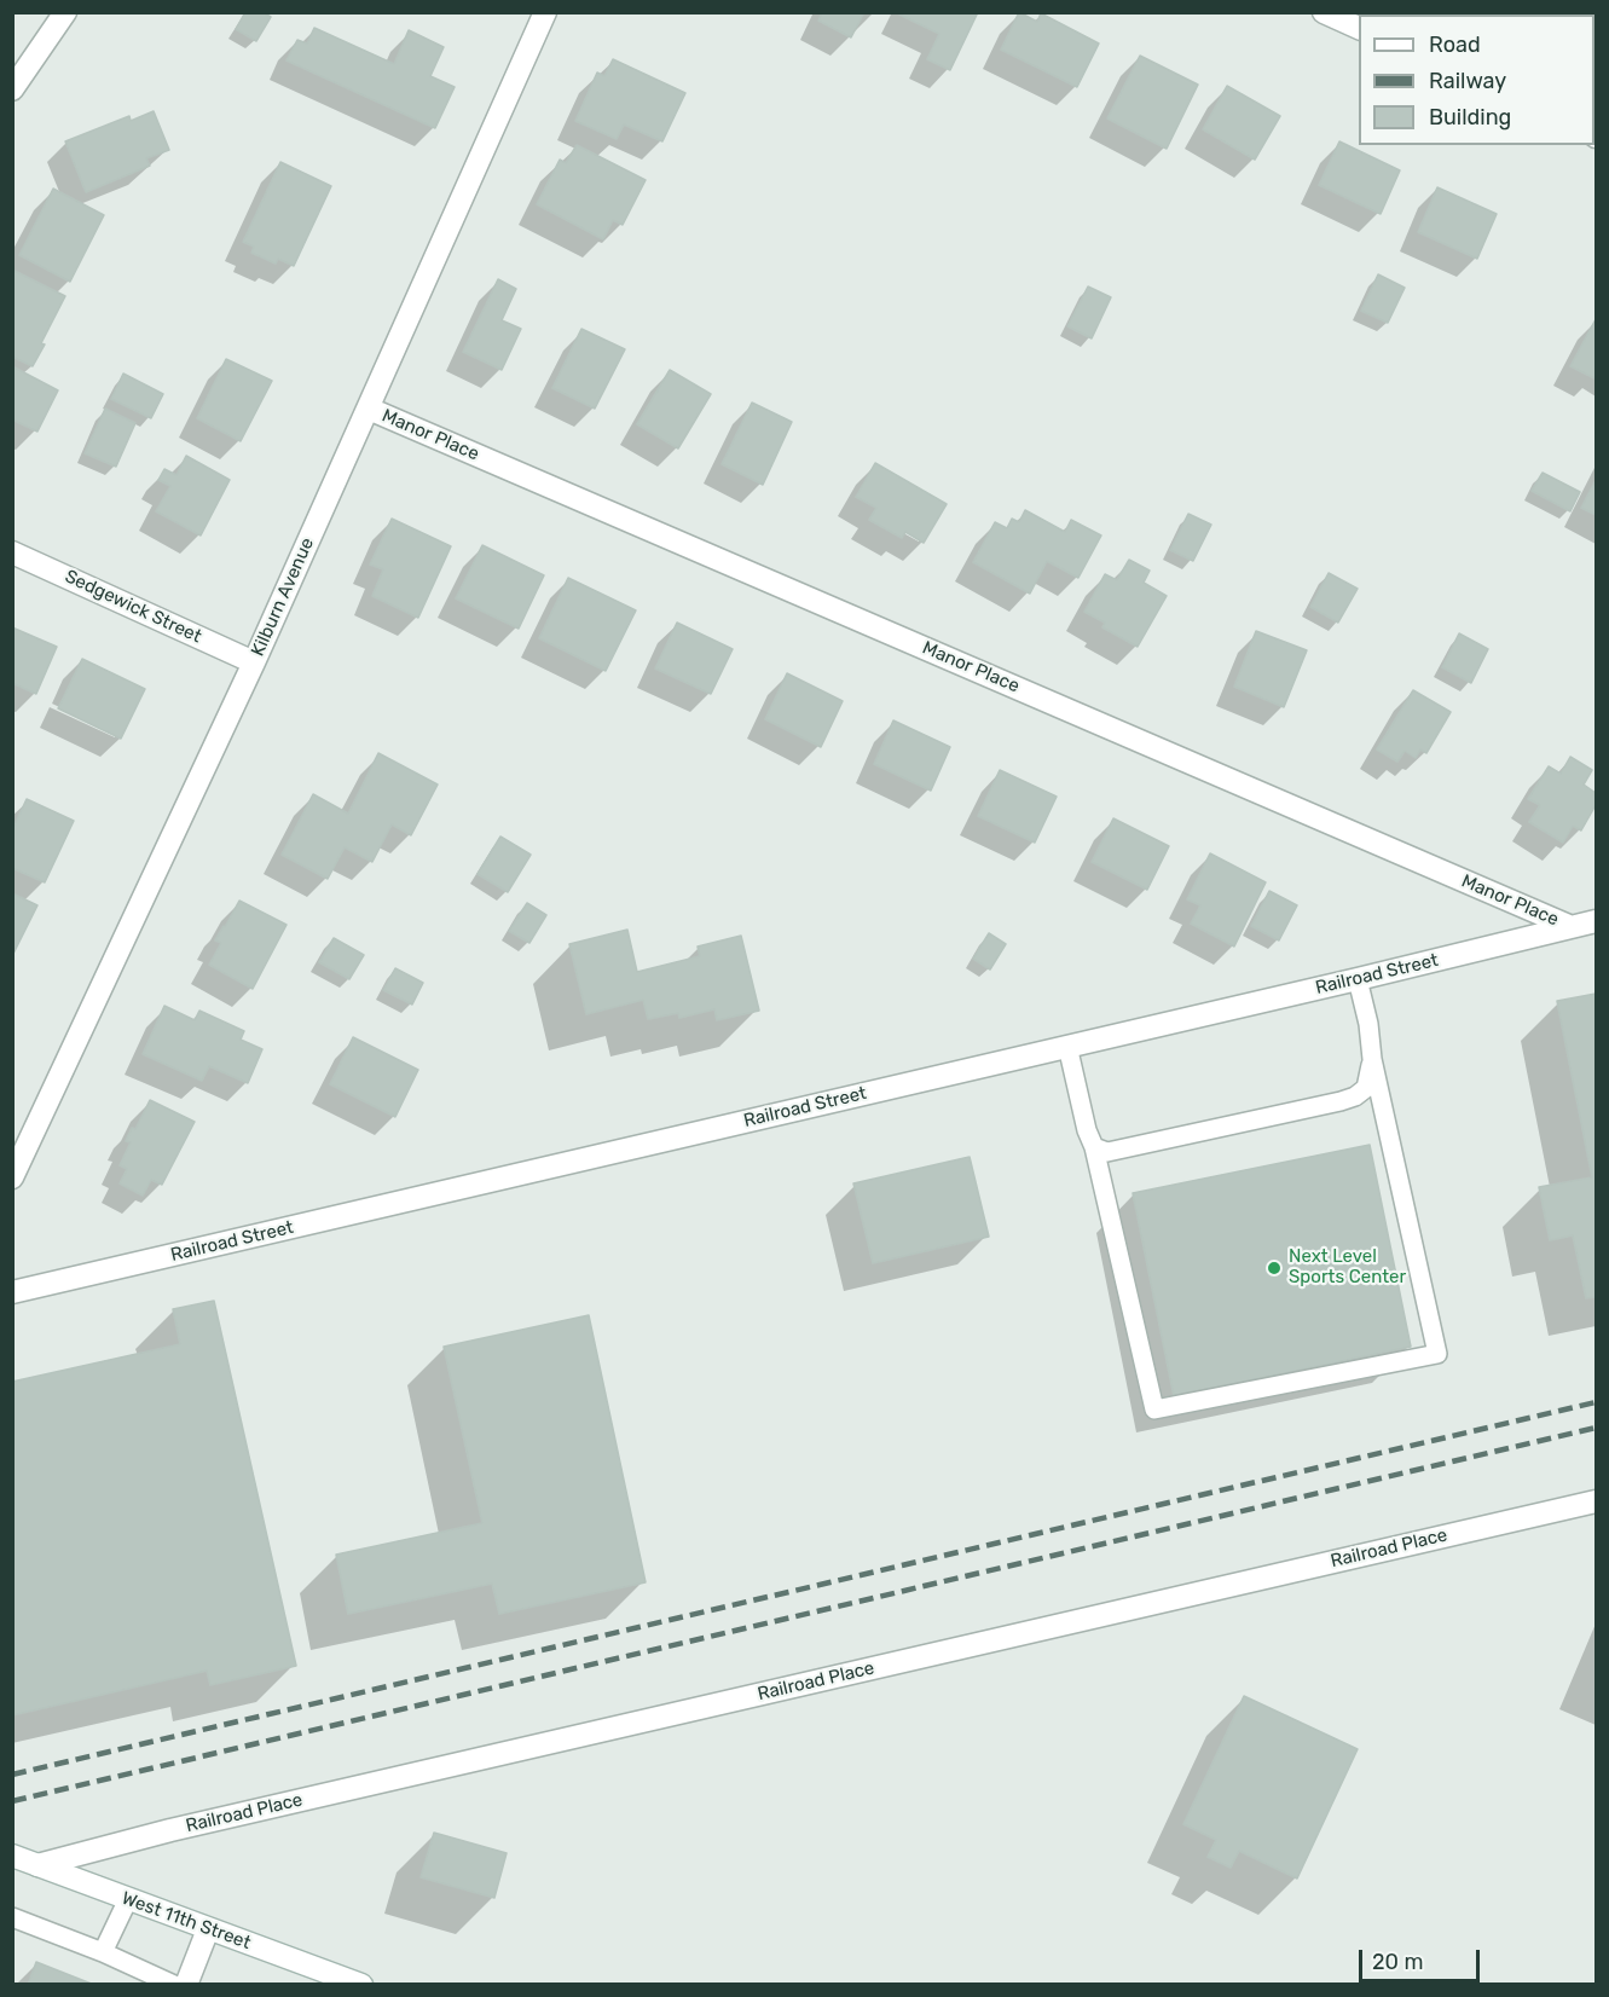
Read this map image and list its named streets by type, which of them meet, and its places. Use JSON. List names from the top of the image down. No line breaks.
{"streets":{"street":["Manor Place","Kilburn Avenue","Sedgewick Street","Railroad Street","Railroad Place","West 11th Street"]},"crossings":[["Manor Place","Kilburn Avenue"],["Manor Place","Railroad Street"],["Kilburn Avenue","Sedgewick Street"],["Railroad Place","West 11th Street"]],"places":["Next Level Sports Center"],"legend":["Road","Railway","Building"],"scale_bar":"20 m"}
